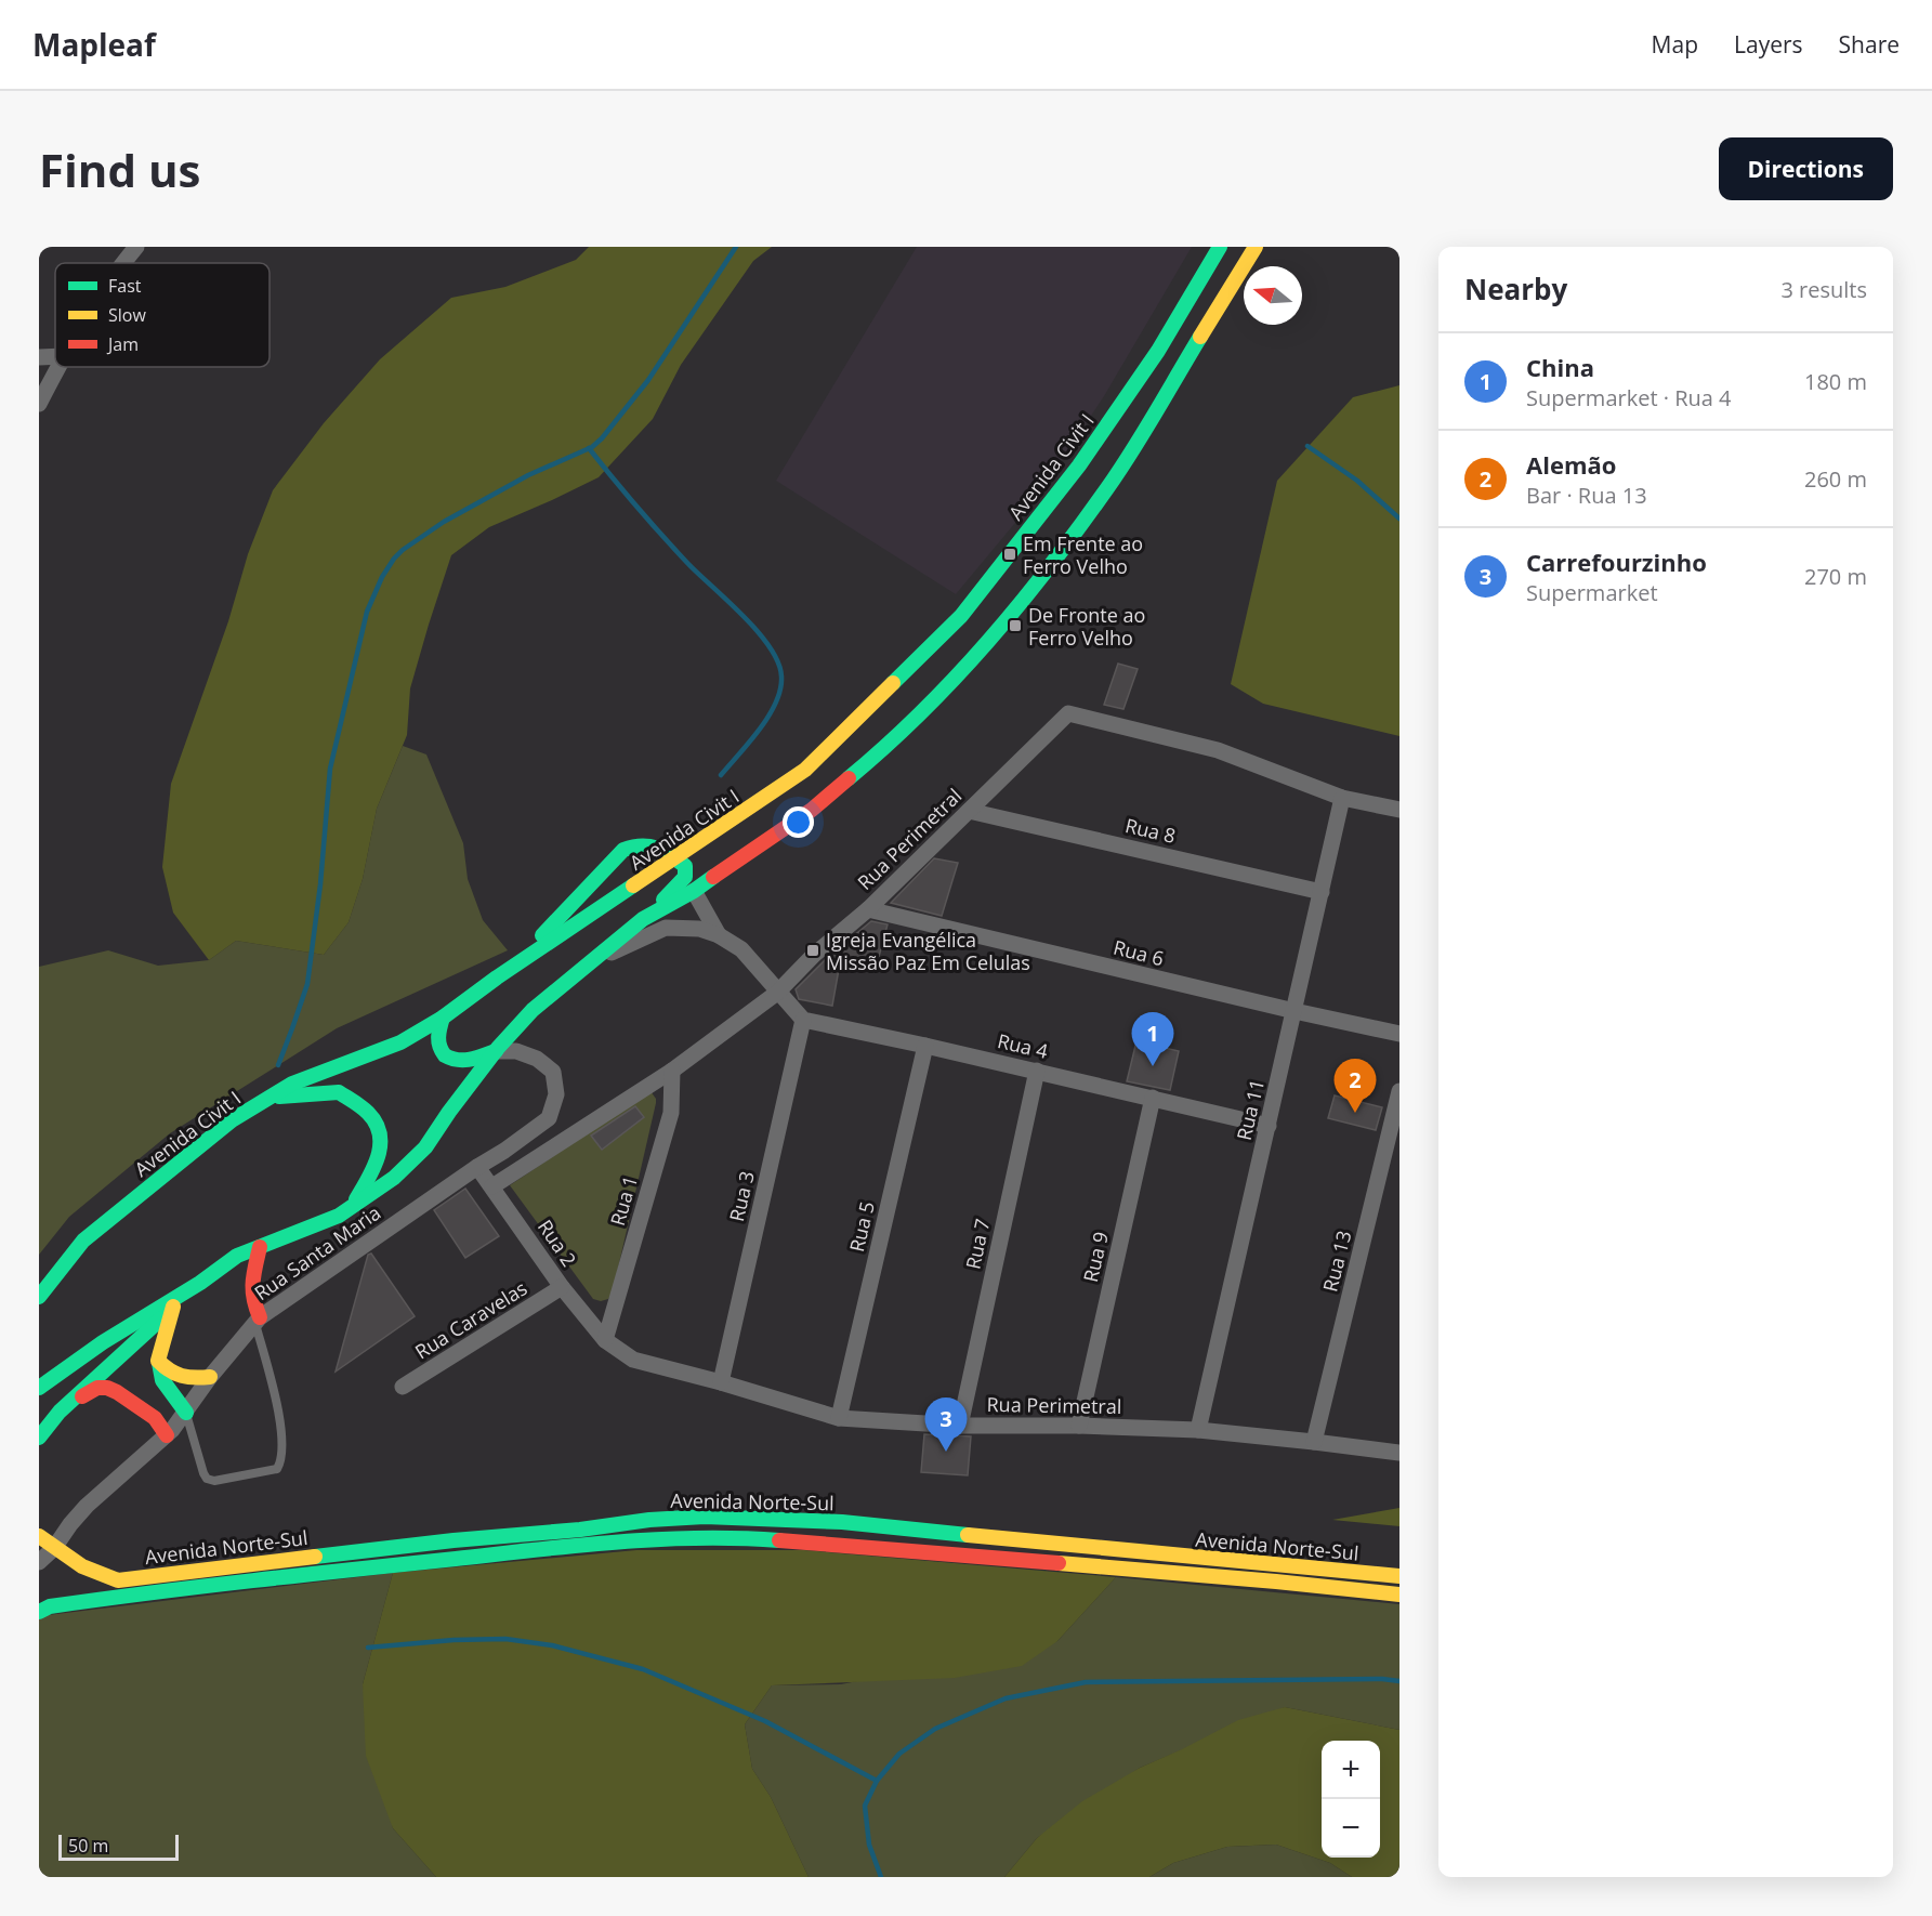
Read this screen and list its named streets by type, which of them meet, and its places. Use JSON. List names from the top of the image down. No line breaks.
{"streets":{"main road":["Avenida Civit I","Avenida Norte-Sul"],"street":["Rua 8","Rua Perimetral","Rua 6","Rua 4","Rua 11","Rua 3","Rua 1","Rua 5","Rua 2","Rua 7","Rua Santa Maria","Rua 9","Rua 13","Rua Caravelas"]},"crossings":[["Rua 8","Rua Perimetral"],["Rua 8","Rua 11"],["Rua Perimetral","Rua 6"],["Rua Perimetral","Rua 11"],["Rua Perimetral","Rua 3"],["Rua Perimetral","Rua 1"],["Rua Perimetral","Rua 5"],["Rua Perimetral","Rua 2"],["Rua Perimetral","Rua 7"],["Rua Perimetral","Rua 9"],["Rua Perimetral","Rua 13"],["Rua 6","Rua 11"],["Rua 4","Rua 11"],["Rua 4","Rua 3"],["Rua 4","Rua 5"],["Rua 4","Rua 7"],["Rua 4","Rua 9"],["Rua 1","Rua 2"],["Rua 2","Rua Santa Maria"],["Rua 2","Rua Caravelas"],["Rua Santa Maria","Avenida Norte-Sul"]],"places":{"transit":["Em Frente ao Ferro Velho","De Fronte ao Ferro Velho","Igreja Evangélica Missão Paz Em Celulas"]},"legend":["Fast","Slow","Jam"],"scale_bar":"50 m","north":"left","page":{"header":"Mapleaf","nav":["Map","Layers","Share"],"buttons":"Directions","title":"Find us","heading":["Nearby","3 results"],"list":[{"mark":"1","name":"China","note":"Supermarket · Rua 4","value":"180 m"},{"mark":"2","name":"Alemão","note":"Bar · Rua 13","value":"260 m"},{"mark":"3","name":"Carrefourzinho","note":"Supermarket","value":"270 m"}],"pins":["1","2","3"],"map_buttons":["+","−"],"scale":"50 m"}}
